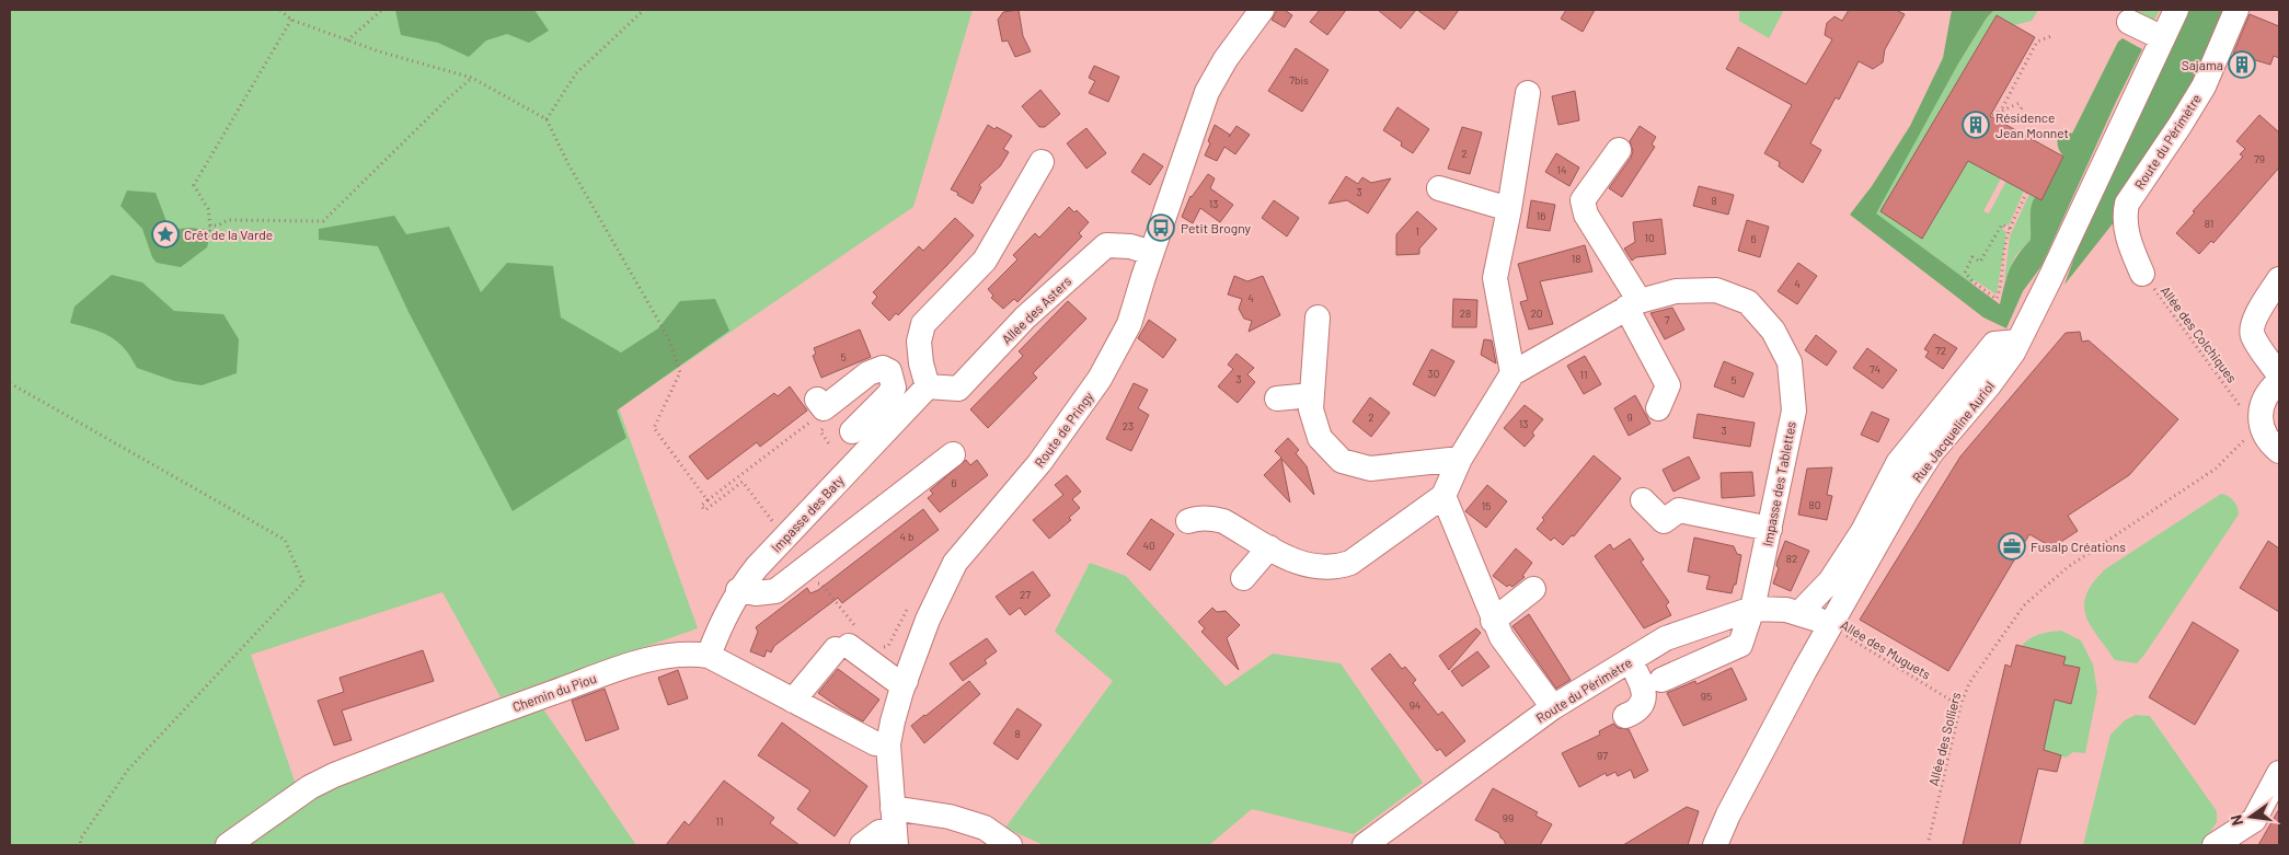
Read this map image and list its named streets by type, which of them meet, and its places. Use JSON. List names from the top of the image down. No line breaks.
{"streets":{"street":["Route du Périmètre","Allée des Asters","Route de Pringy","Rue Jacqueline Auriol","Impasse des Tablettes","Impasse des Baty","Chemin du Piou"],"path":["Allée des Colchiques","Allée des Muguets","Allée des Solliers"]},"crossings":[["Route du Périmètre","Allée des Colchiques"],["Route du Périmètre","Rue Jacqueline Auriol"],["Route du Périmètre","Impasse des Tablettes"],["Route du Périmètre","Allée des Muguets"],["Allée des Asters","Route de Pringy"],["Allée des Asters","Impasse des Baty"],["Route de Pringy","Chemin du Piou"],["Rue Jacqueline Auriol","Allée des Muguets"],["Impasse des Baty","Chemin du Piou"],["Allée des Muguets","Allée des Solliers"]],"places":{"building":["Sajama","Résidence Jean Monnet"],"bus stop":["Petit Brogny"],"place":["Crêt de la Varde"],"office":["Fusalp Créations"]},"house_numbers":["7bis","2","79","14","3","8","13","16","81","1","10","6","18","4","4","28","20","7","72","5","74","30","11","3","5","2","9","13","23","3","6","80","15","4 b","40","82","27","95","94","8","97","99","11"],"north":"left"}
